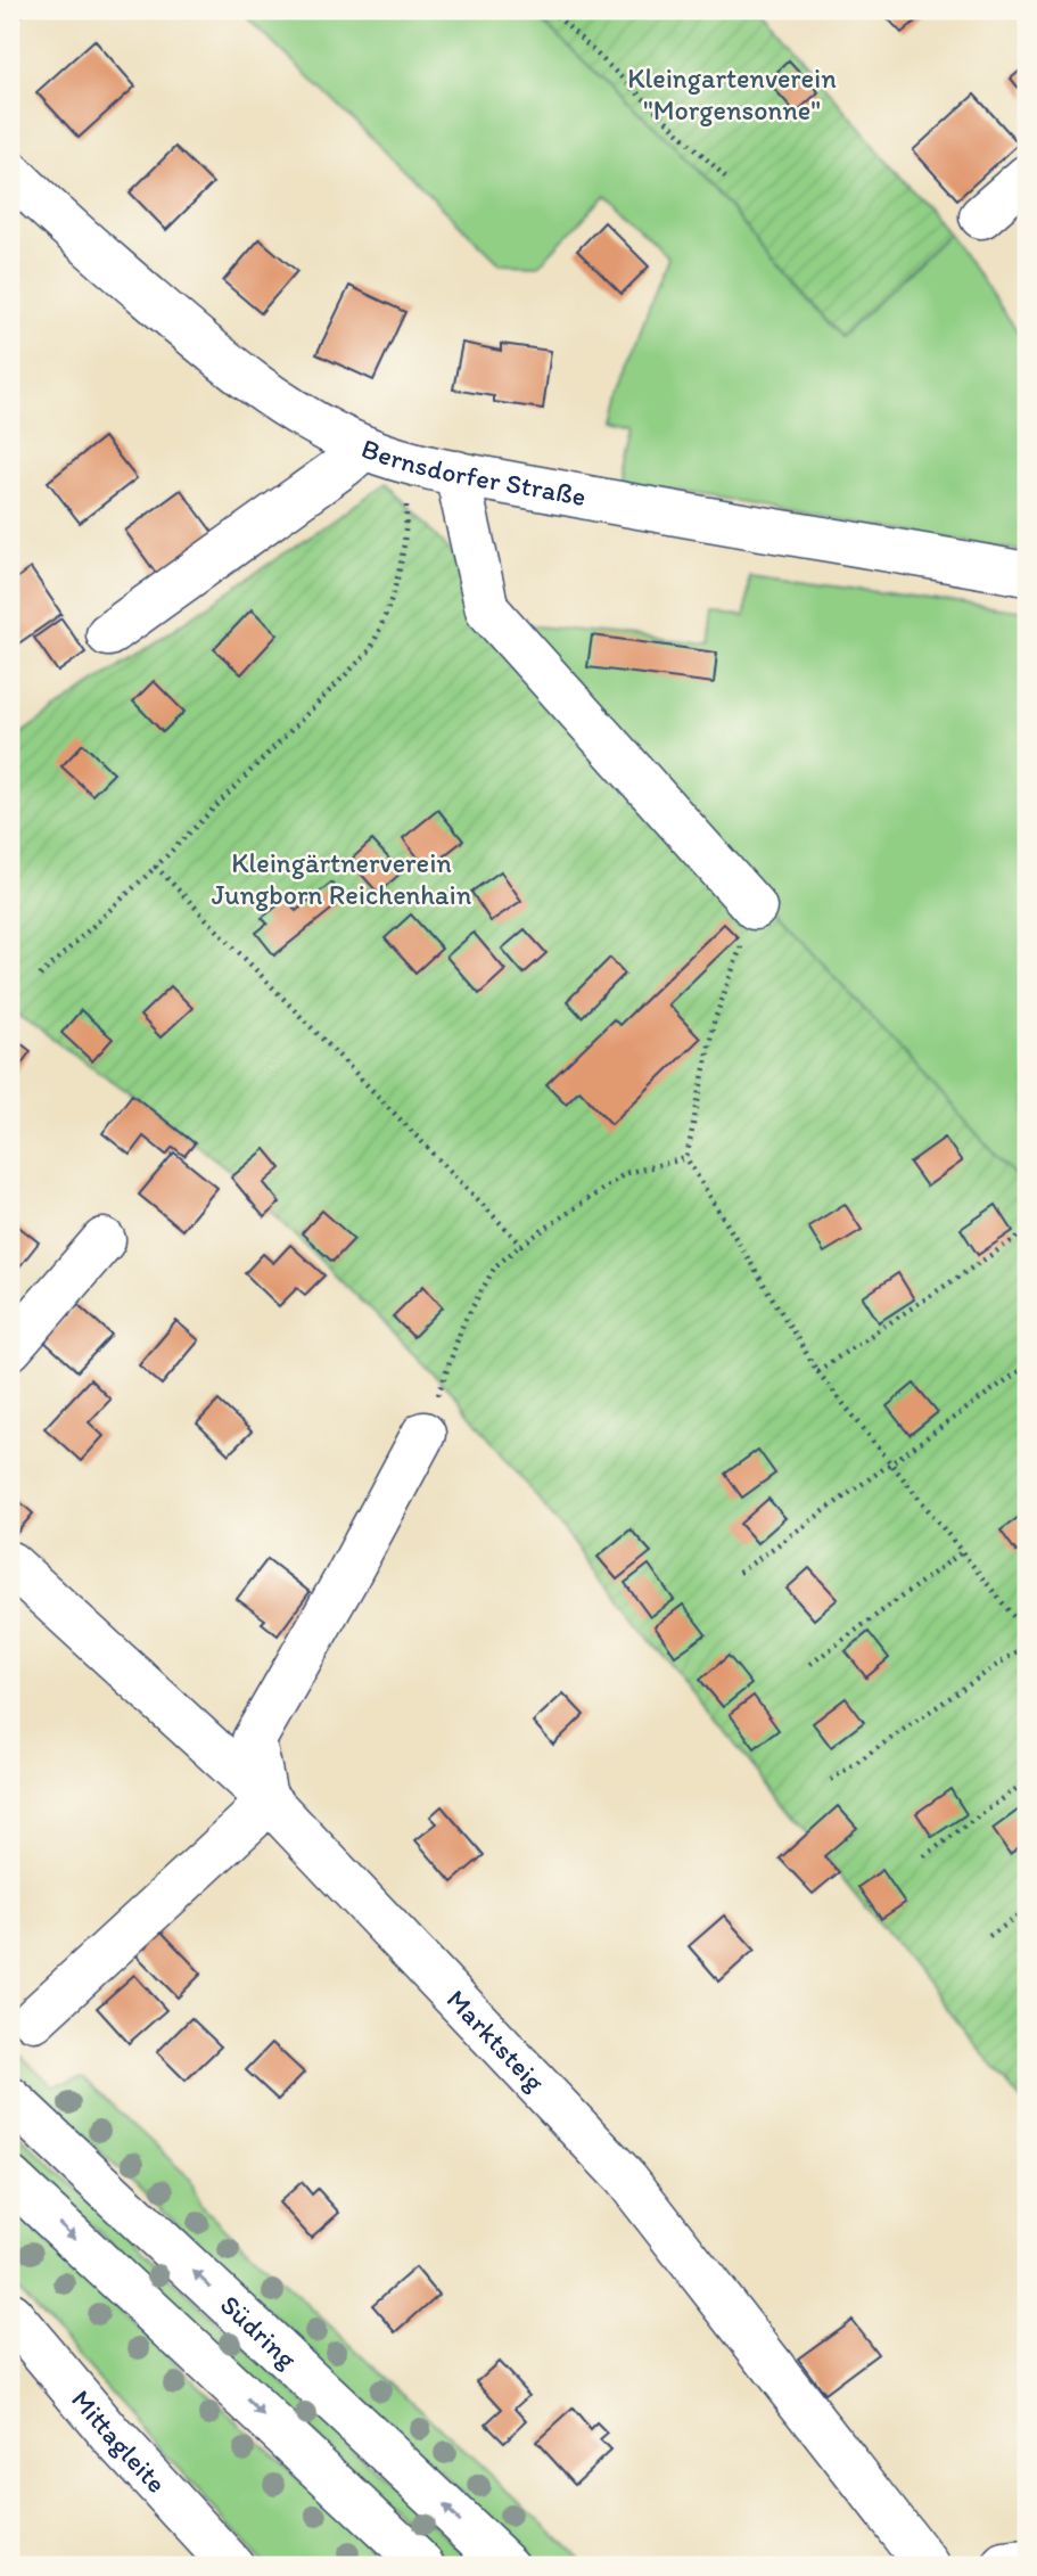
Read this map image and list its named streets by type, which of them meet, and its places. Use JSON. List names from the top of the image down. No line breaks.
{"streets":{"street":["Bernsdorfer Straße","Marktsteig","Südring","Mittagleite"]},"parks":["Kleingartenverein \"Morgensonne\"","Kleingärtnerverein Jungborn Reichenhain"]}
